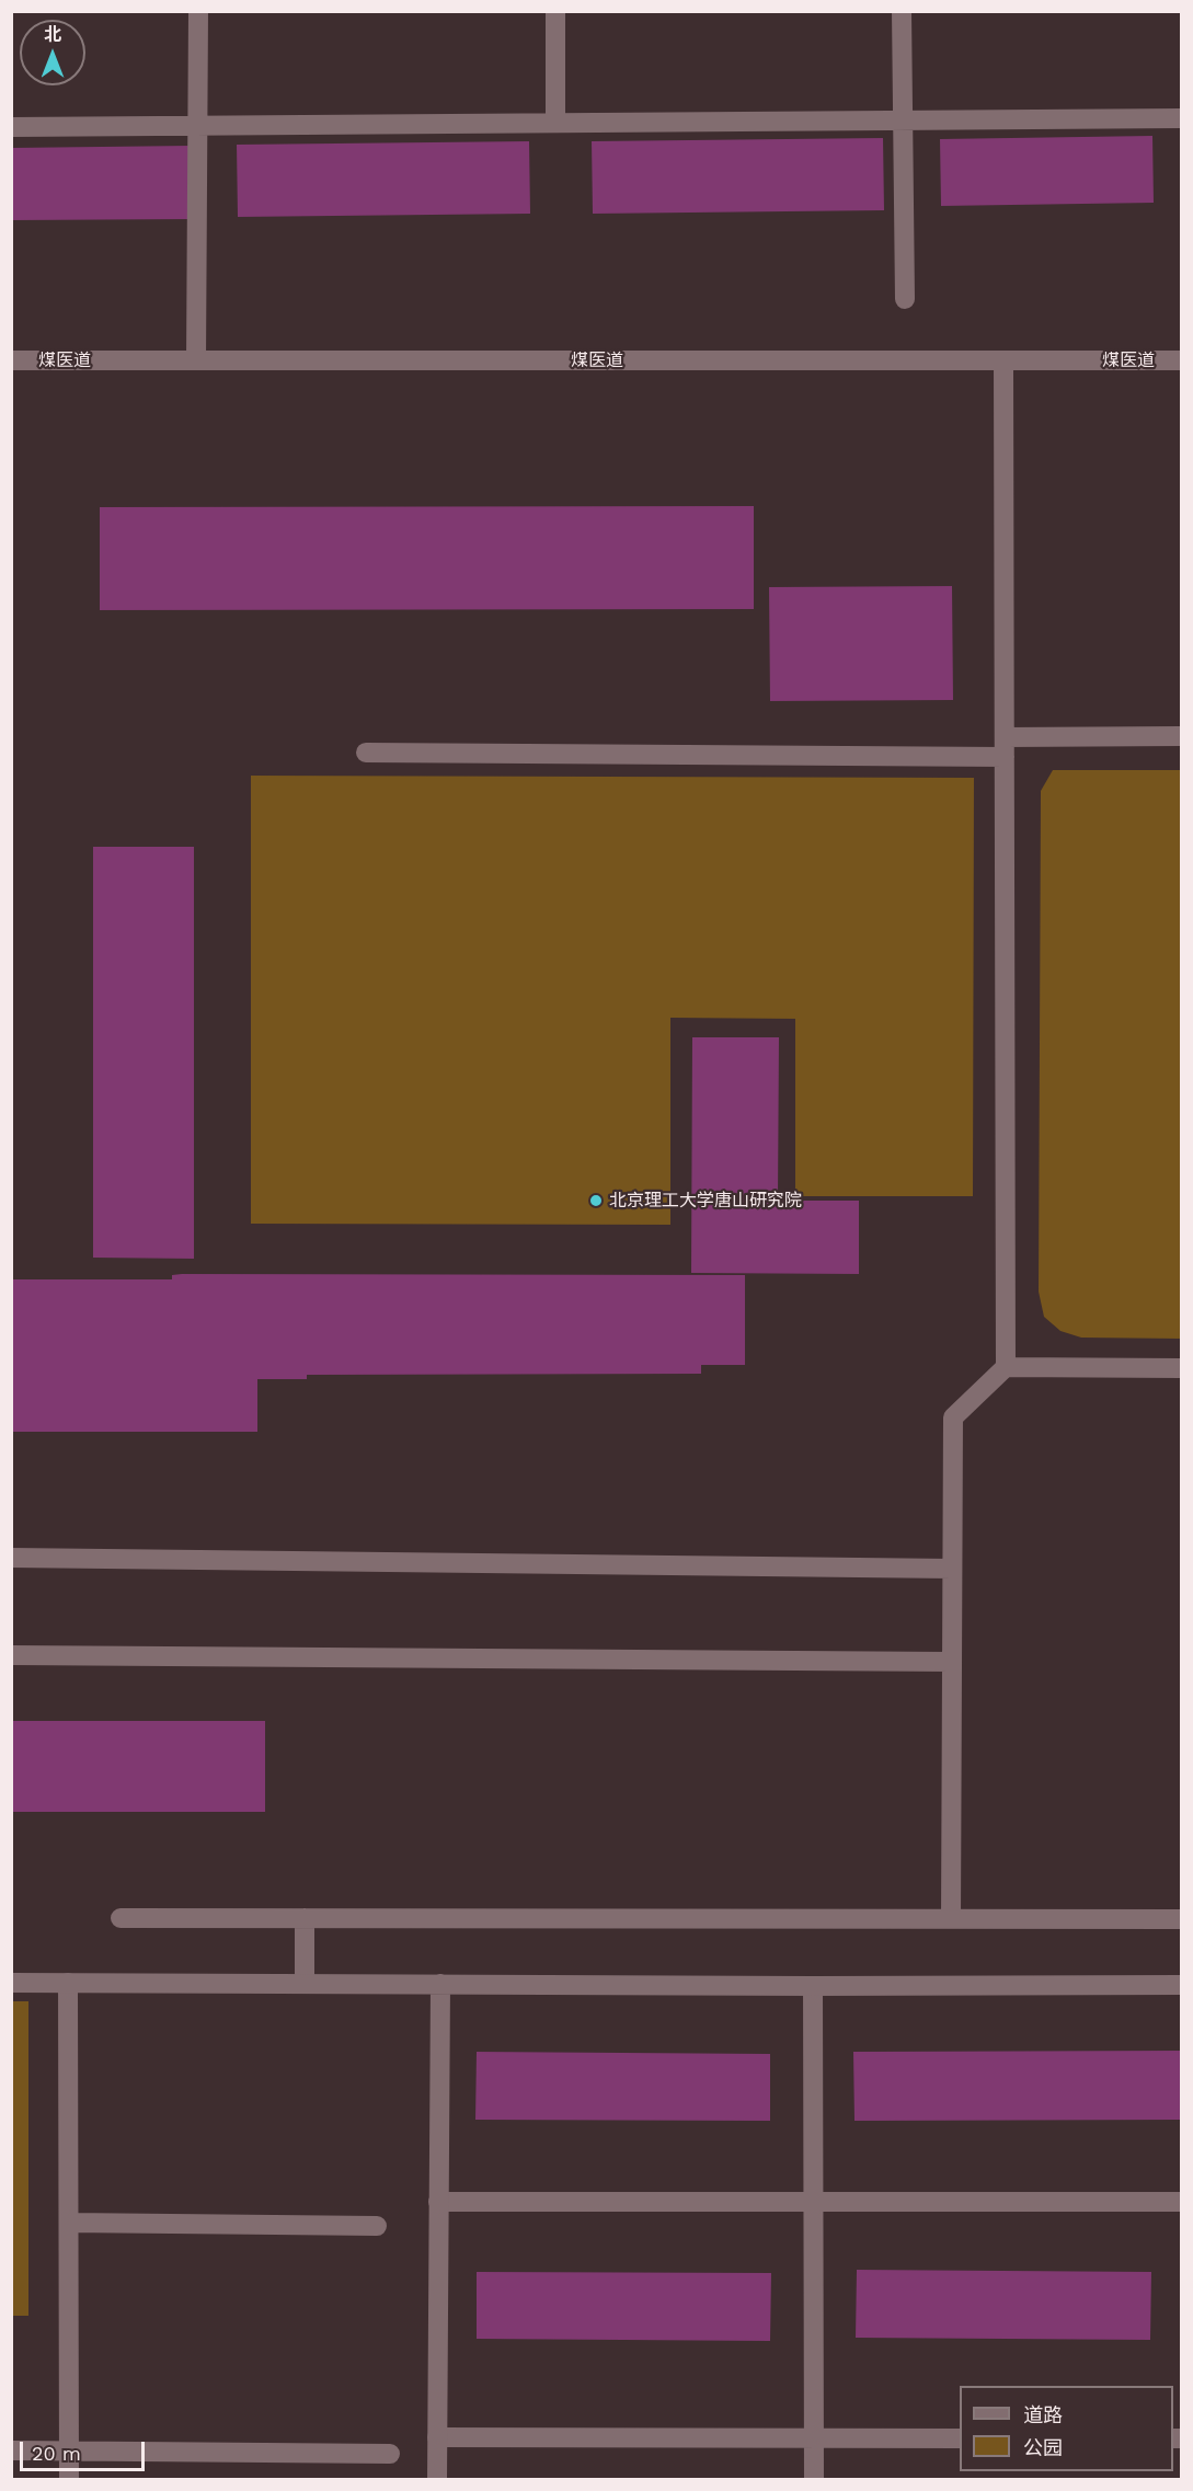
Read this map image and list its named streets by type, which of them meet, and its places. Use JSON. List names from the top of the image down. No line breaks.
{"streets":{"street":["煤医道"]},"places":["北京理工大学唐山研究院"],"legend":["道路","公园"],"scale_bar":"20 m","north":"top"}
